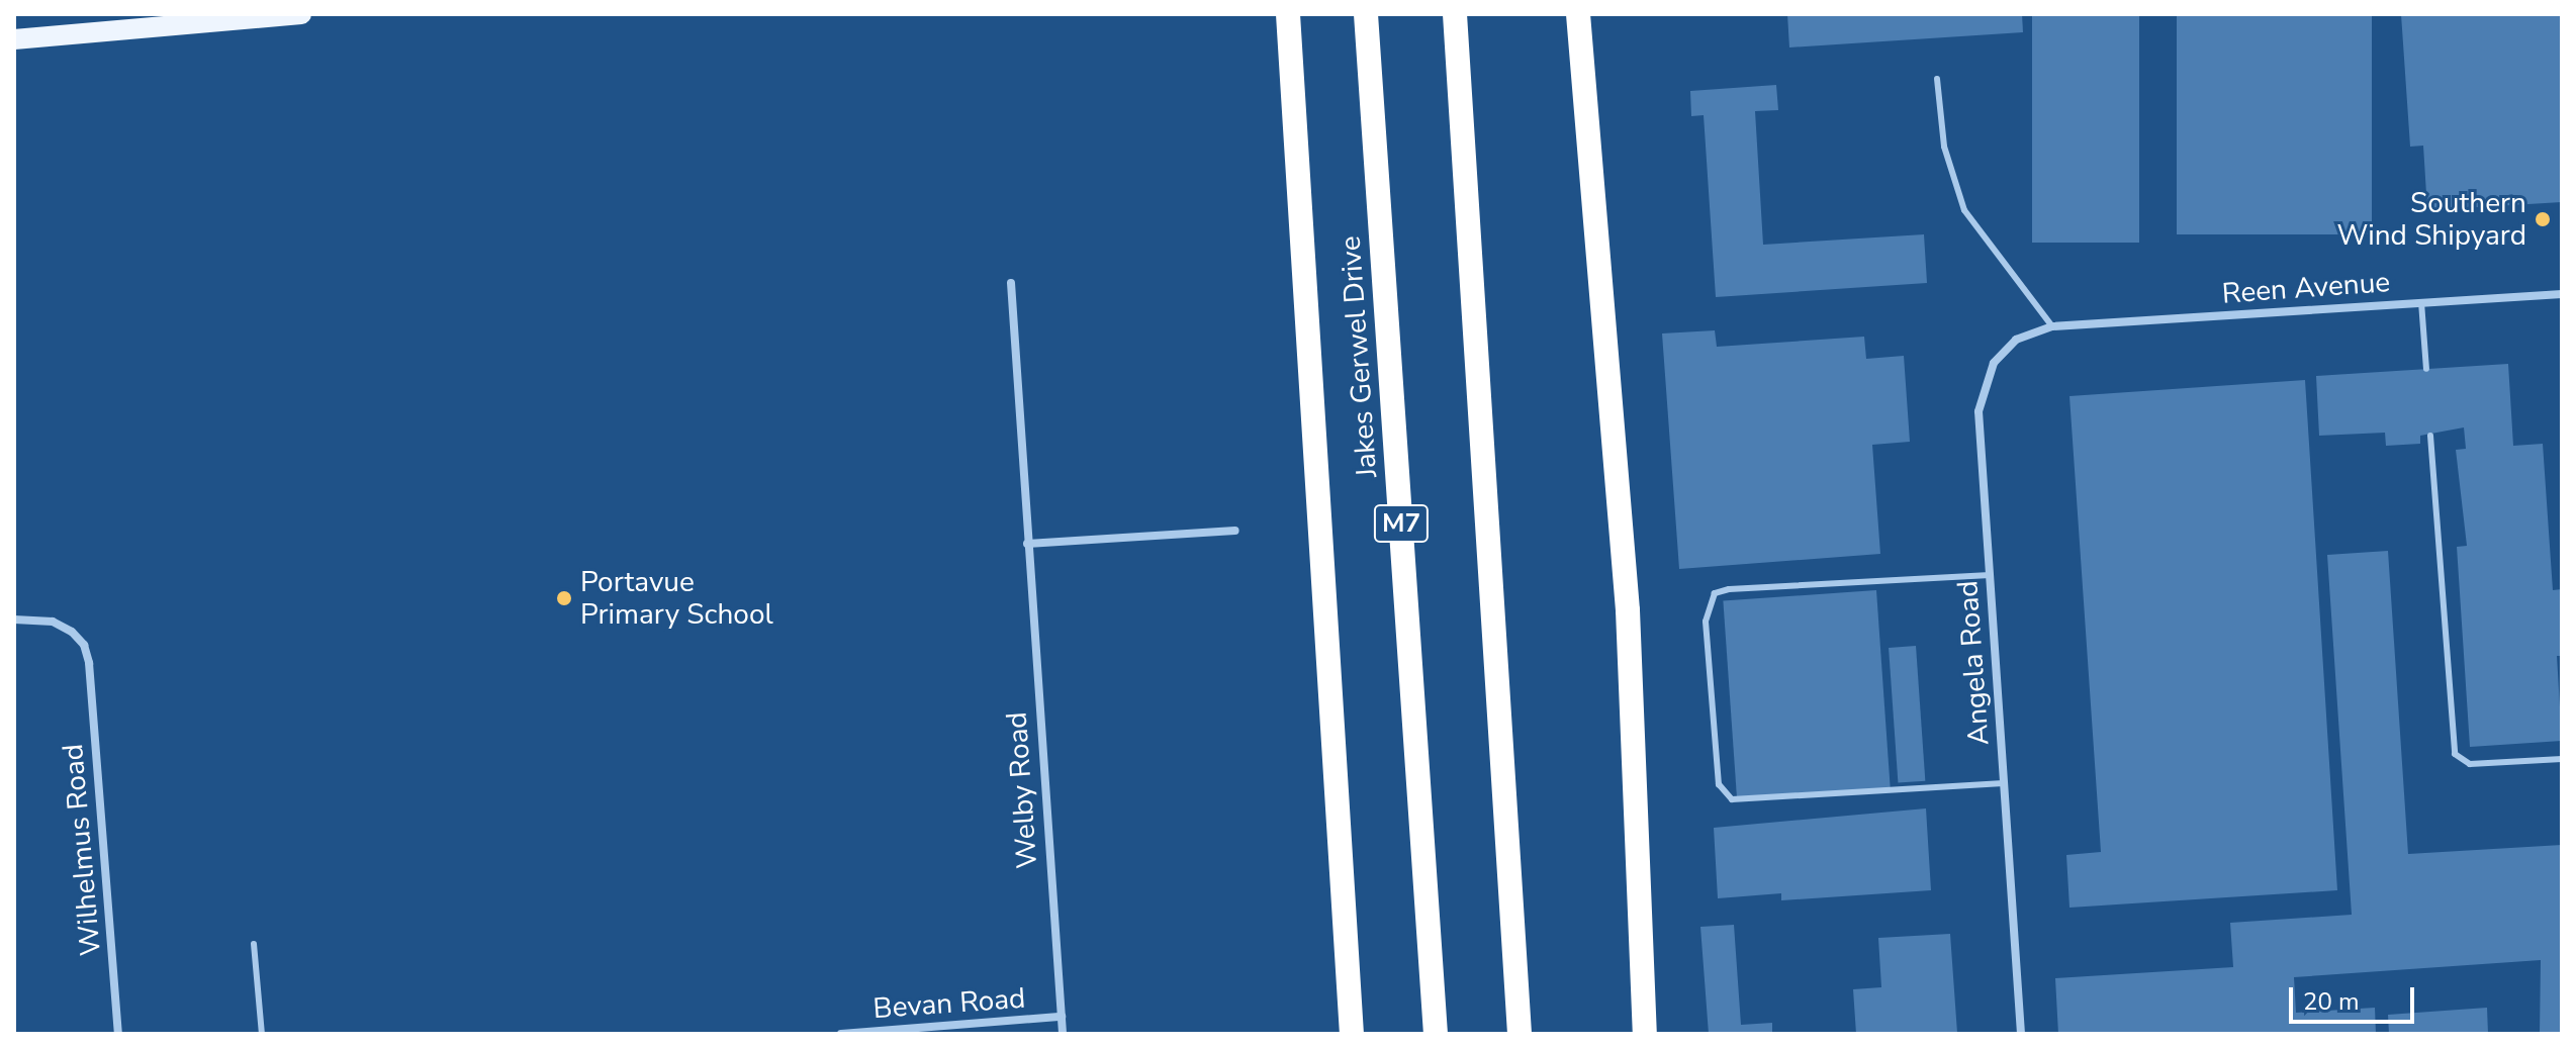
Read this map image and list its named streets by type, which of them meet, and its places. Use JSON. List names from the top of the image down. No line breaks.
{"streets":{"highway":["Jakes Gerwel Drive","M7"],"street":["Reen Avenue","Angela Road","Welby Road","Wilhelmus Road","Bevan Road"]},"crossings":[["Reen Avenue","Angela Road"],["Welby Road","Bevan Road"]],"places":["Southern Wind Shipyard","Portavue Primary School"],"scale_bar":"20 m"}
